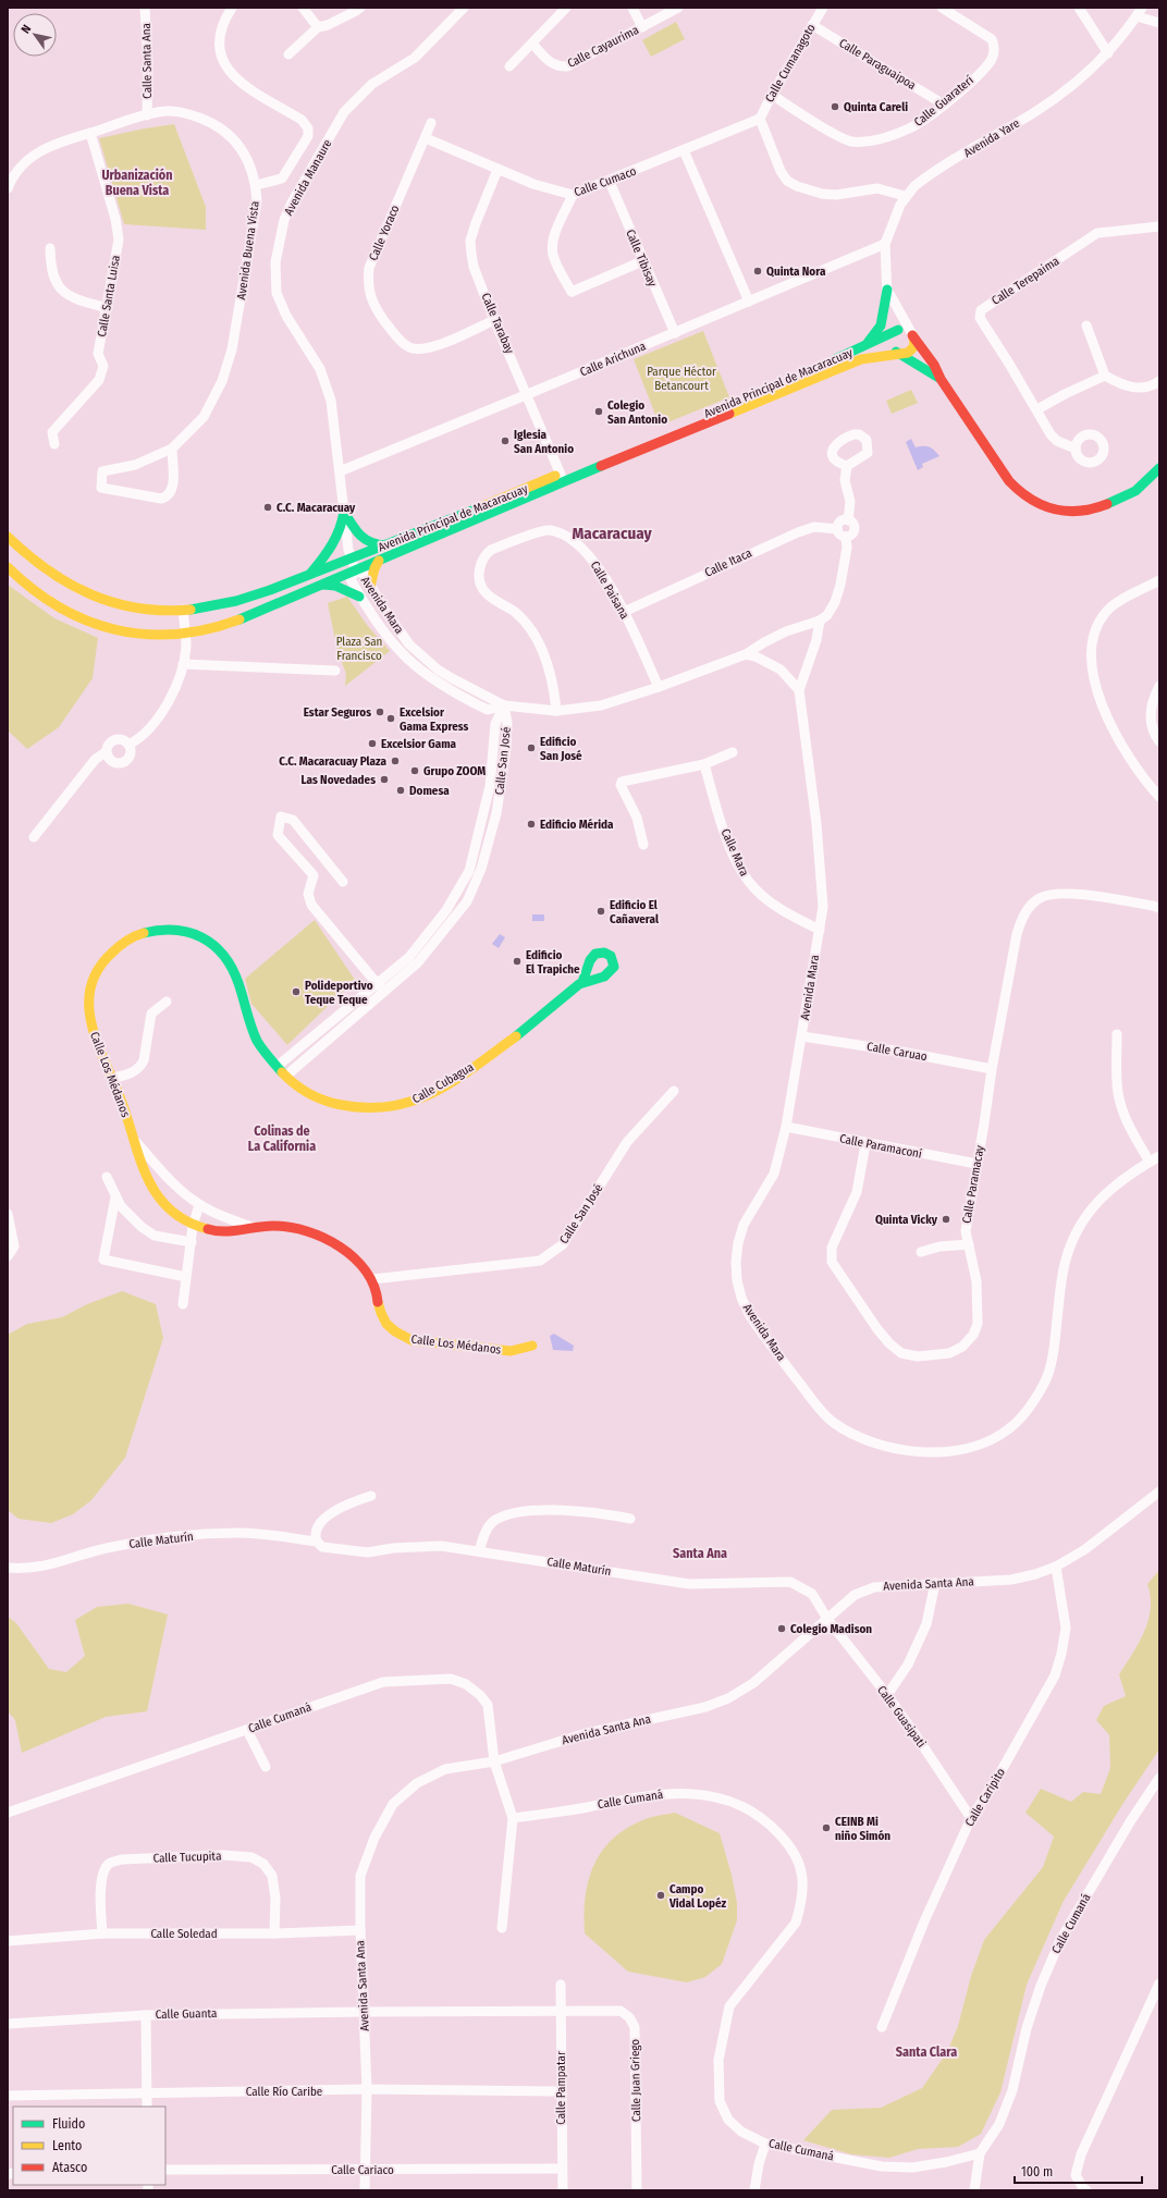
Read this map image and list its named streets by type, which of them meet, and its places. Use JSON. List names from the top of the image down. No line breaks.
{"streets":{"street":["Calle Cayaurima","Calle Santa Ana","Calle Cumanagoto","Calle Paraguaipoa","Calle Guaraterí","Avenida Yare","Avenida Manaure","Calle Cumaco","Calle Yoraco","Avenida Buena Vista","Calle Tibisay","Calle Terepaima","Calle Santa Luisa","Calle Tarabay","Calle Arichuna","Avenida Principal de Macaracuay","Calle Itaca","Calle Paisana","Avenida Mara","Calle San José","Calle Mara","Calle Caruao","Calle Los Médanos","Calle Cubagua","Calle Paramaconí","Calle Paramacay","Calle Maturín","Avenida Santa Ana","Calle Guasipati","Calle Cumaná","Calle Caripito","Calle Tucupita","Calle Soledad","Calle Guanta","Calle Juan Griego","Calle Pampatar","Calle Río Caribe","Calle Cariaco"]},"crossings":[["Calle Santa Ana","Avenida Buena Vista"],["Calle Cumanagoto","Calle Paraguaipoa"],["Calle Cumanagoto","Calle Guaraterí"],["Calle Cumanagoto","Calle Cumaco"],["Calle Paraguaipoa","Calle Guaraterí"],["Avenida Yare","Calle Arichuna"],["Avenida Yare","Avenida Principal de Macaracuay"],["Avenida Manaure","Calle Arichuna"],["Avenida Manaure","Avenida Principal de Macaracuay"],["Avenida Manaure","Avenida Mara"],["Calle Cumaco","Calle Yoraco"],["Calle Cumaco","Calle Tibisay"],["Calle Cumaco","Calle Tarabay"],["Calle Yoraco","Calle Tarabay"],["Avenida Buena Vista","Calle Santa Luisa"],["Calle Tibisay","Calle Arichuna"],["Calle Tarabay","Calle Arichuna"],["Calle Tarabay","Avenida Principal de Macaracuay"],["Avenida Principal de Macaracuay","Avenida Mara"],["Calle Itaca","Calle Paisana"],["Calle Paisana","Avenida Mara"],["Avenida Mara","Calle San José"],["Avenida Mara","Calle Mara"],["Avenida Mara","Calle Caruao"],["Avenida Mara","Calle Paramaconí"],["Calle San José","Calle Los Médanos"],["Calle San José","Calle Cubagua"],["Calle Caruao","Calle Paramacay"],["Calle Los Médanos","Calle Cubagua"],["Calle Paramaconí","Calle Paramacay"],["Calle Maturín","Avenida Santa Ana"],["Calle Maturín","Calle Guasipati"],["Avenida Santa Ana","Calle Guasipati"],["Avenida Santa Ana","Calle Cumaná"],["Avenida Santa Ana","Calle Caripito"],["Avenida Santa Ana","Calle Soledad"],["Avenida Santa Ana","Calle Guanta"],["Avenida Santa Ana","Calle Río Caribe"],["Avenida Santa Ana","Calle Cariaco"],["Calle Guasipati","Calle Caripito"],["Calle Tucupita","Calle Soledad"],["Calle Guanta","Calle Juan Griego"],["Calle Guanta","Calle Pampatar"],["Calle Juan Griego","Calle Pampatar"],["Calle Pampatar","Calle Río Caribe"],["Calle Pampatar","Calle Cariaco"]],"districts":["Urbanización Buena Vista","Macaracuay","Colinas de La California","Santa Ana","Santa Clara"],"parks":["Parque Héctor Betancourt","Plaza San Francisco"],"places":["Quinta Careli","Quinta Nora","Colegio San Antonio","Iglesia San Antonio","C.C. Macaracuay","Estar Seguros","Excelsior Gama Express","Excelsior Gama","Edificio San José","C.C. Macaracuay Plaza","Grupo ZOOM","Las Novedades","Domesa","Edificio Mérida","Edificio El Cañaveral","Edificio El Trapiche","Polideportivo Teque Teque","Quinta Vicky","Colegio Madison","CEINB Mi niño Simón","Campo Vidal Lopéz"],"legend":["Fluido","Lento","Atasco"],"scale_bar":"100 m","north":"top left"}
